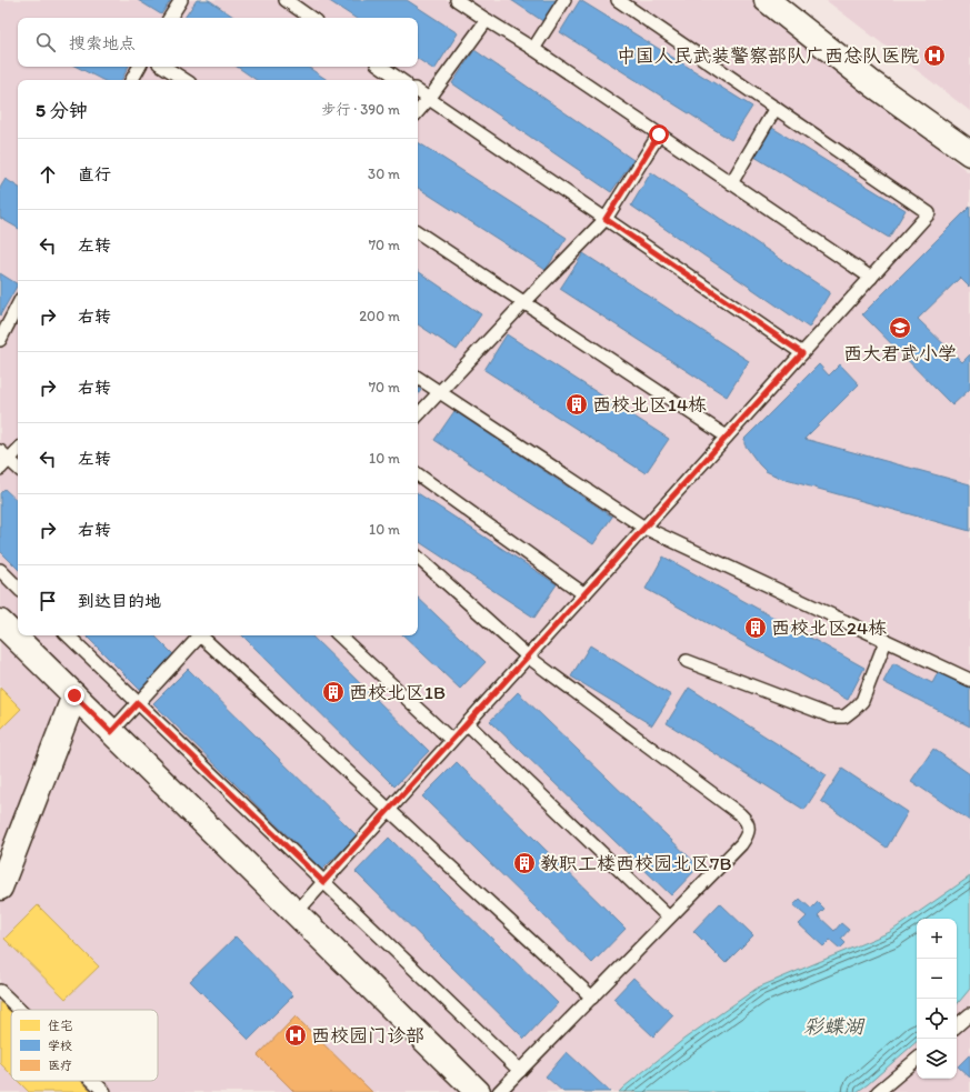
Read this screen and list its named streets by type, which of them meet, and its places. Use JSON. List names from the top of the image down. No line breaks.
{"water":["彩蝶湖"],"places":{"hospital":["中国人民武装警察部队广西总队医院","西校园门诊部"],"school or university":["西大君武小学"],"building":["西校北区14栋","西校北区24栋","西校北区1B","教职工楼西校园北区7B"]},"legend":["住宅","学校","医疗"],"page":{"search":"搜索地点","heading":["5 分钟","步行 · 390 m"],"list":[["直行","30 m"],["左转","70 m"],["右转","200 m"],["右转","70 m"],["左转","10 m"],["右转","10 m"],"到达目的地"],"map_buttons":["+","−"]}}
